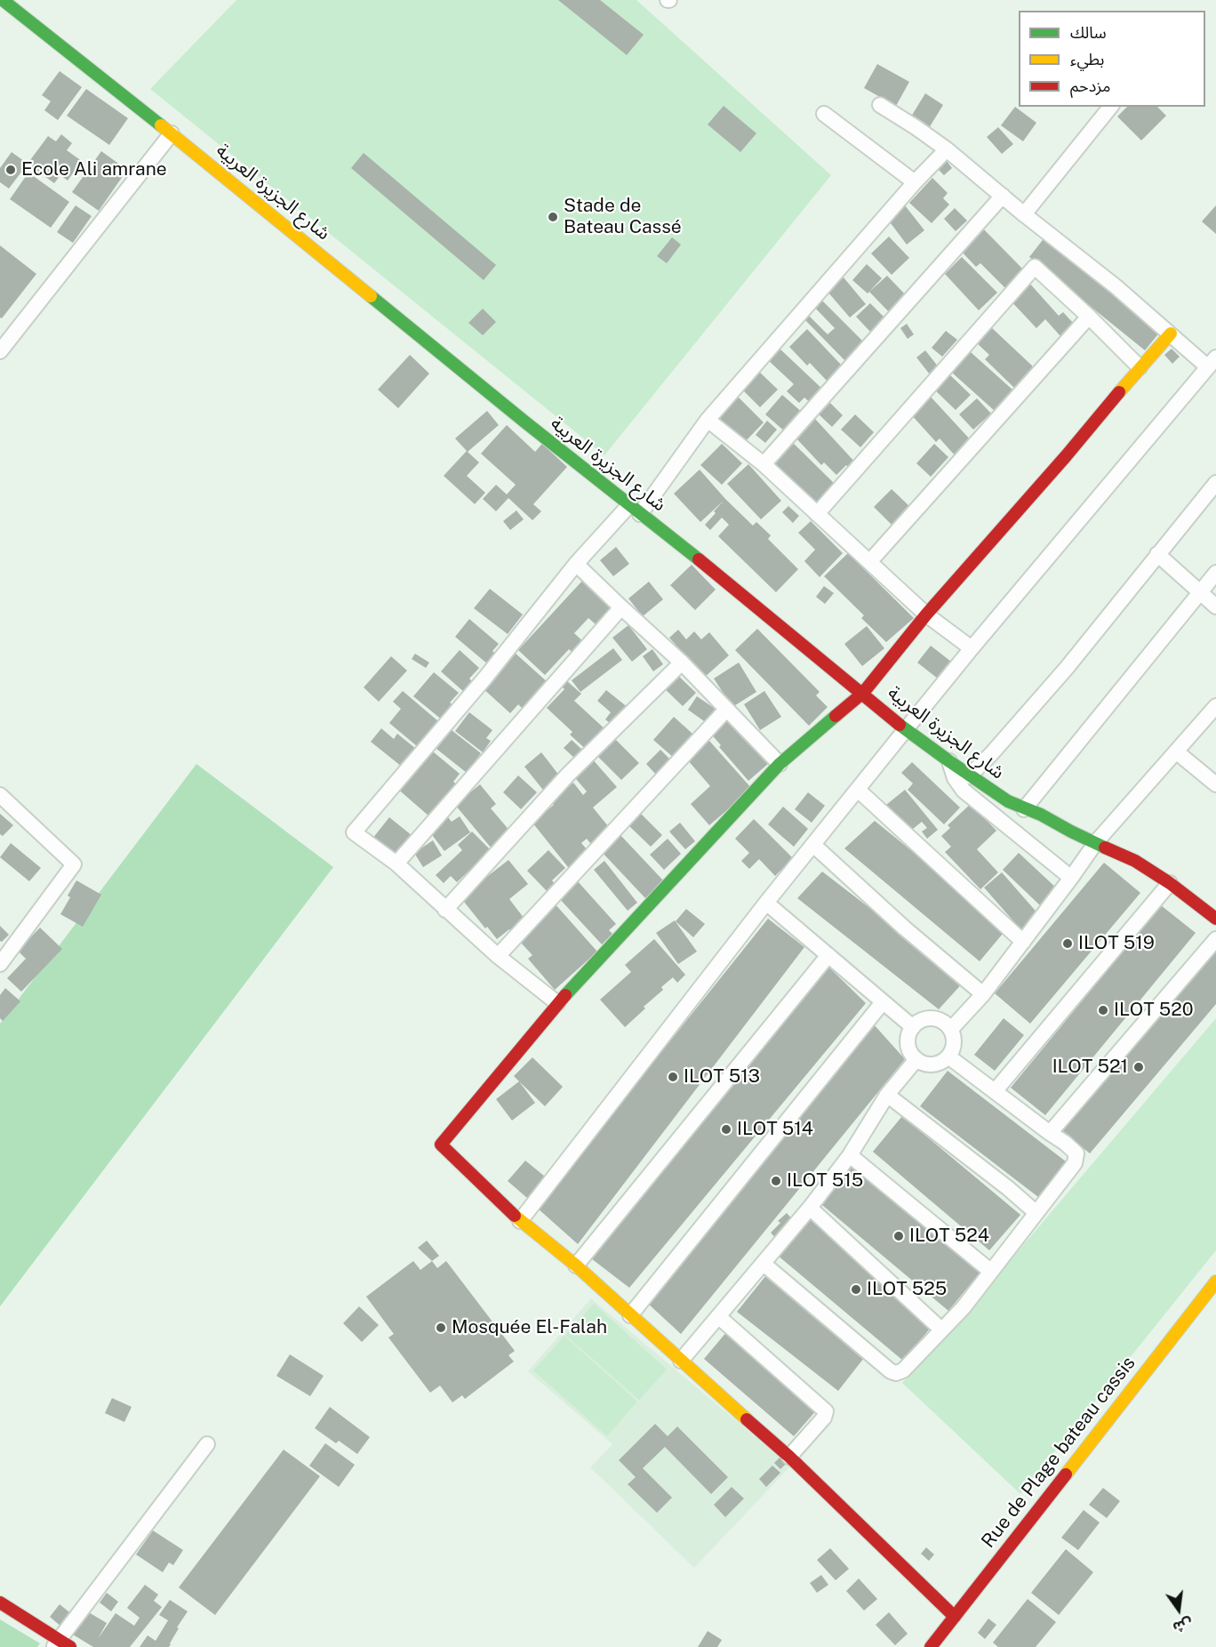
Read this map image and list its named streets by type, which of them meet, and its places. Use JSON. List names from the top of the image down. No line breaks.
{"streets":{"street":["شارع الجزيرة العربية","Rue de Plage bateau cassis"]},"places":["Ecole Ali amrane","Stade de Bateau Cassé","ILOT 519","ILOT 520","ILOT 521","ILOT 513","ILOT 514","ILOT 515","ILOT 524","ILOT 525","Mosquée El-Falah"],"legend":["سالك","بطيء","مزدحم"],"north":"bottom"}
